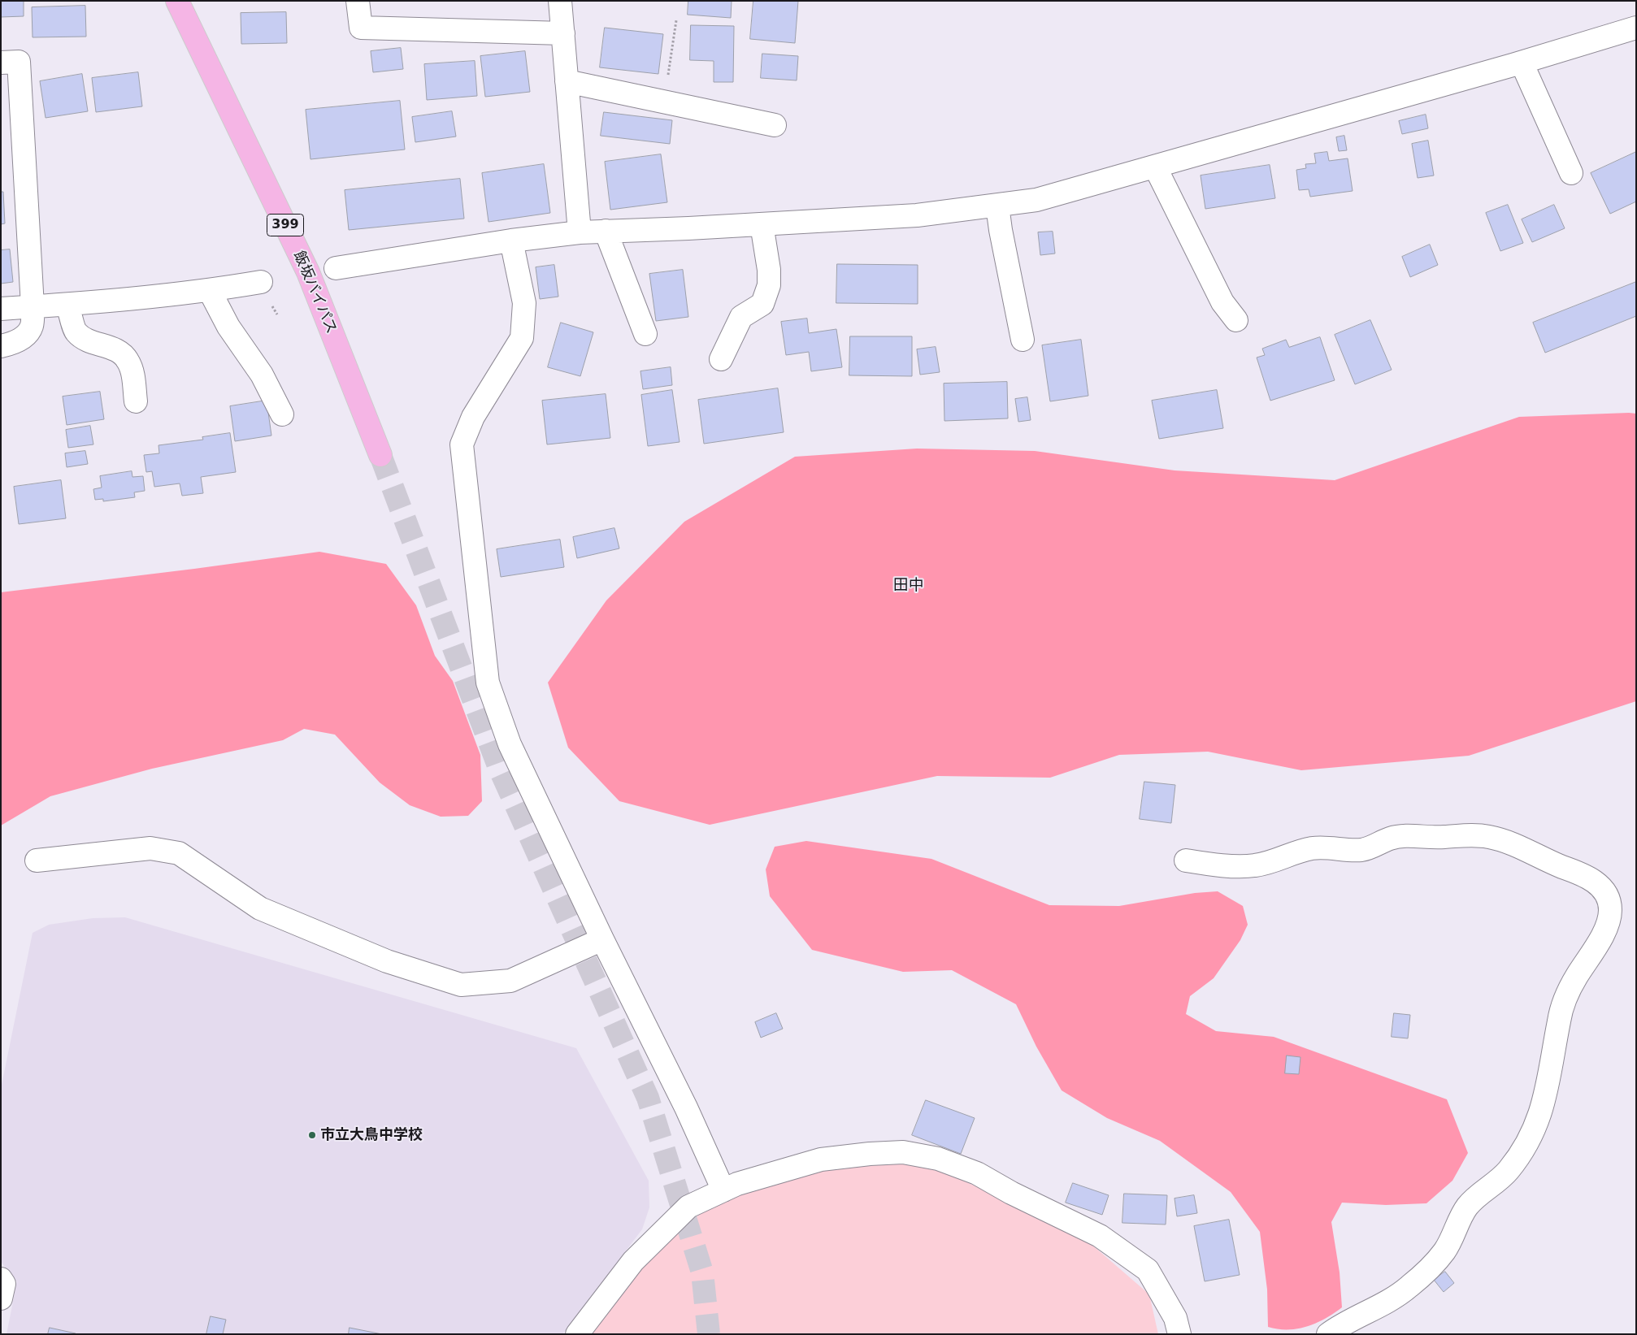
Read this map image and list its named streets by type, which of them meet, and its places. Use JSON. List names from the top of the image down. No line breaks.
{"streets":{"highway":["399","飯坂バイパス"]},"districts":["田中"],"places":["市立大鳥中学校"]}
